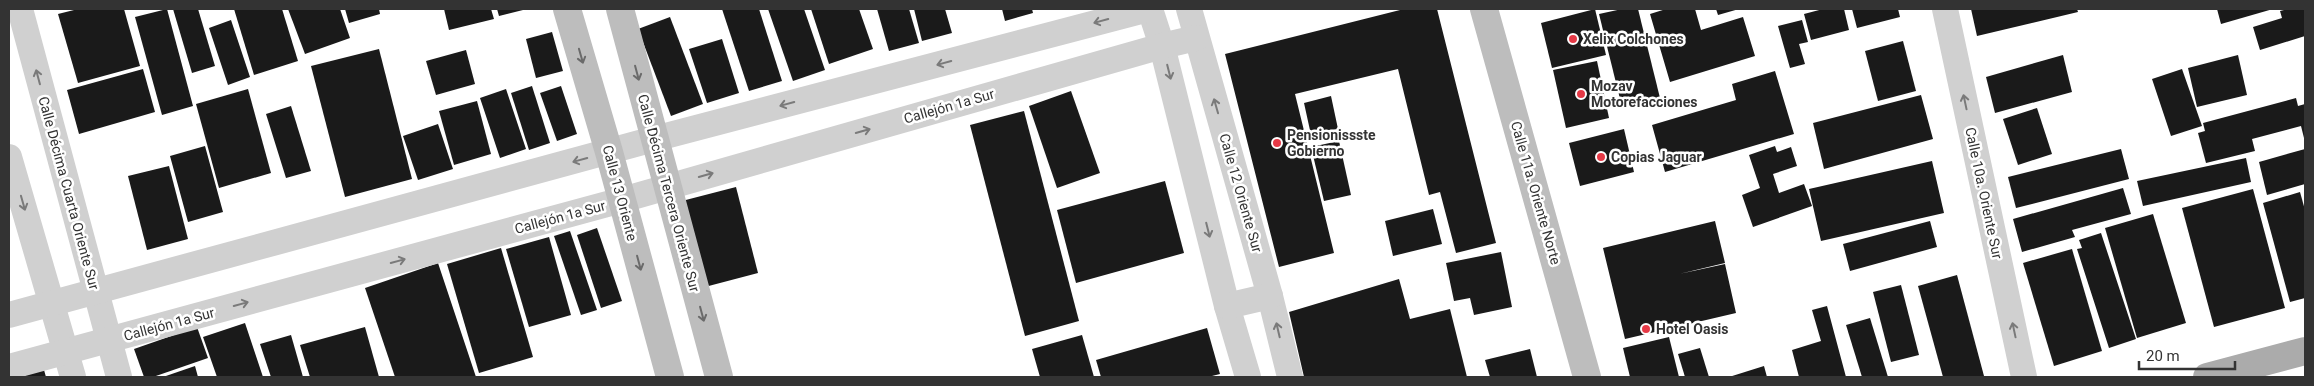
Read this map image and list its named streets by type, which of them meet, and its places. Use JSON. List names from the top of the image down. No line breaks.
{"streets":{"street":["Callejón 1a Sur","Calle Décima Cuarta Oriente Sur","Calle 13 Oriente","Calle Décima Tercera Oriente Sur","Calle 12 Oriente Sur","Calle 11a. Oriente Norte","Calle 10a. Oriente Sur"]},"crossings":[["Callejón 1a Sur","Calle Décima Cuarta Oriente Sur"],["Callejón 1a Sur","Calle 13 Oriente"],["Callejón 1a Sur","Calle Décima Tercera Oriente Sur"],["Callejón 1a Sur","Calle 12 Oriente Sur"]],"one_way":["Calle 13 Oriente","Calle Décima Tercera Oriente Sur","Calle 10a. Oriente Sur"],"places":["Xelix Colchones","Mozav Motorefacciones","Pensionissste Gobierno","Copias Jaguar","Hotel Oasis"],"scale_bar":"20 m"}
